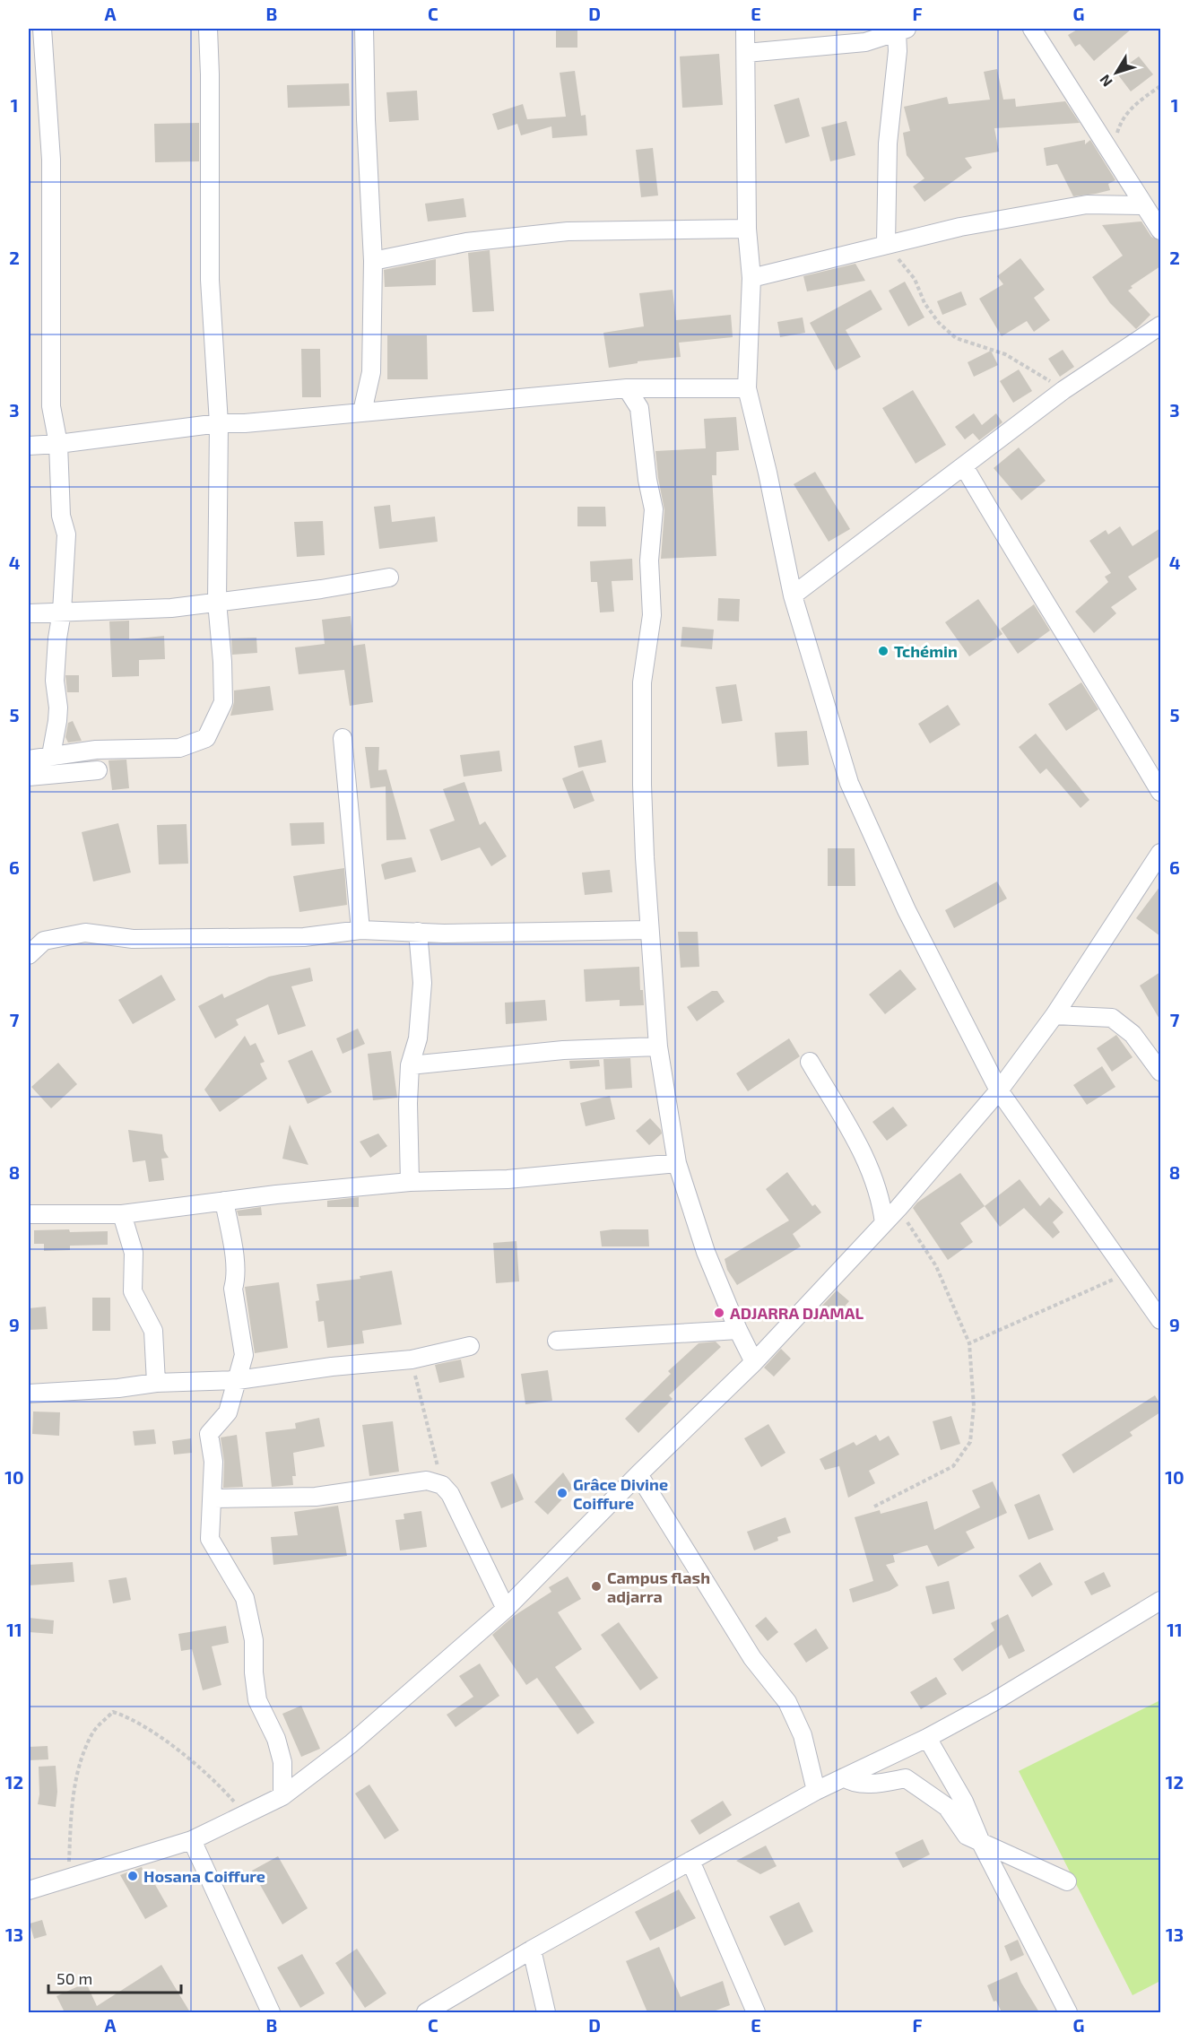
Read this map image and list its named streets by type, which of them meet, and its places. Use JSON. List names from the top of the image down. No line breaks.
{"places":["Tchémin","ADJARRA DJAMAL","Grâce Divine Coiffure","Campus flash adjarra","Hosana Coiffure"],"scale_bar":"50 m","north":"bottom left","grid":{"columns":["A","B","C","D","E","F","G"],"rows":["1","2","3","4","5","6","7","8","9","10","11","12","13"]}}
